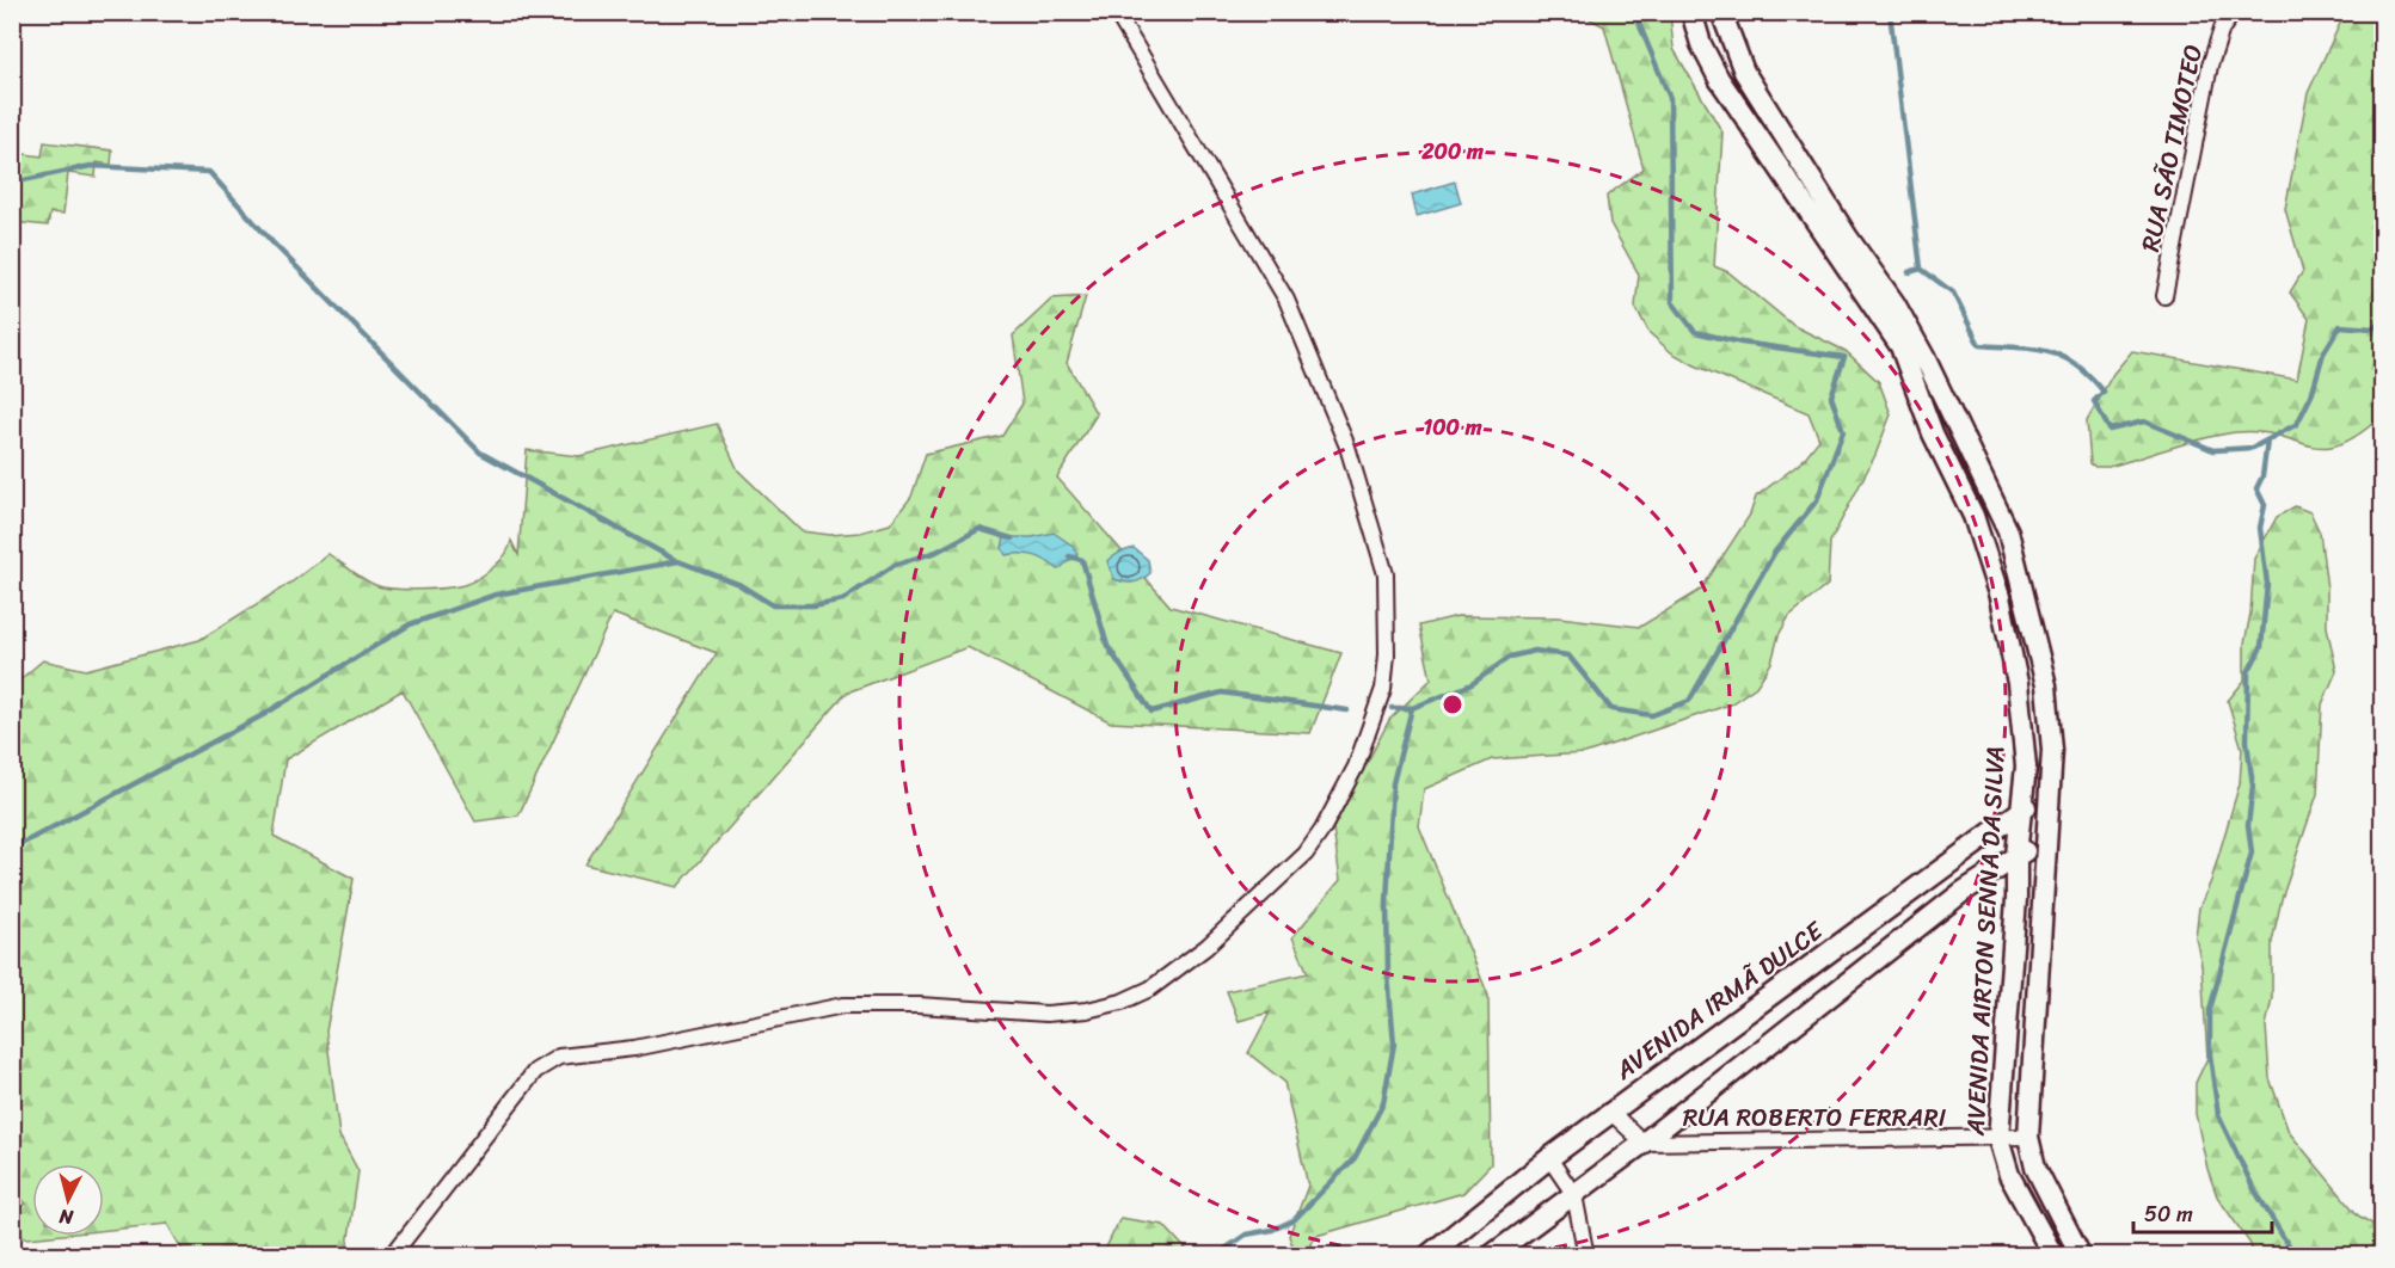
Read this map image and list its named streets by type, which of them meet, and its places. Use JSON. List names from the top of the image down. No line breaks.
{"streets":{"street":["RUA SÃO TIMOTEO","AVENIDA AIRTON SENNA DA SILVA","AVENIDA IRMÃ DULCE","RUA ROBERTO FERRARI"]},"crossings":[["AVENIDA AIRTON SENNA DA SILVA","AVENIDA IRMÃ DULCE"],["AVENIDA AIRTON SENNA DA SILVA","RUA ROBERTO FERRARI"]],"scale_bar":"50 m","north":"bottom","rings":["200 m","100 m"]}
